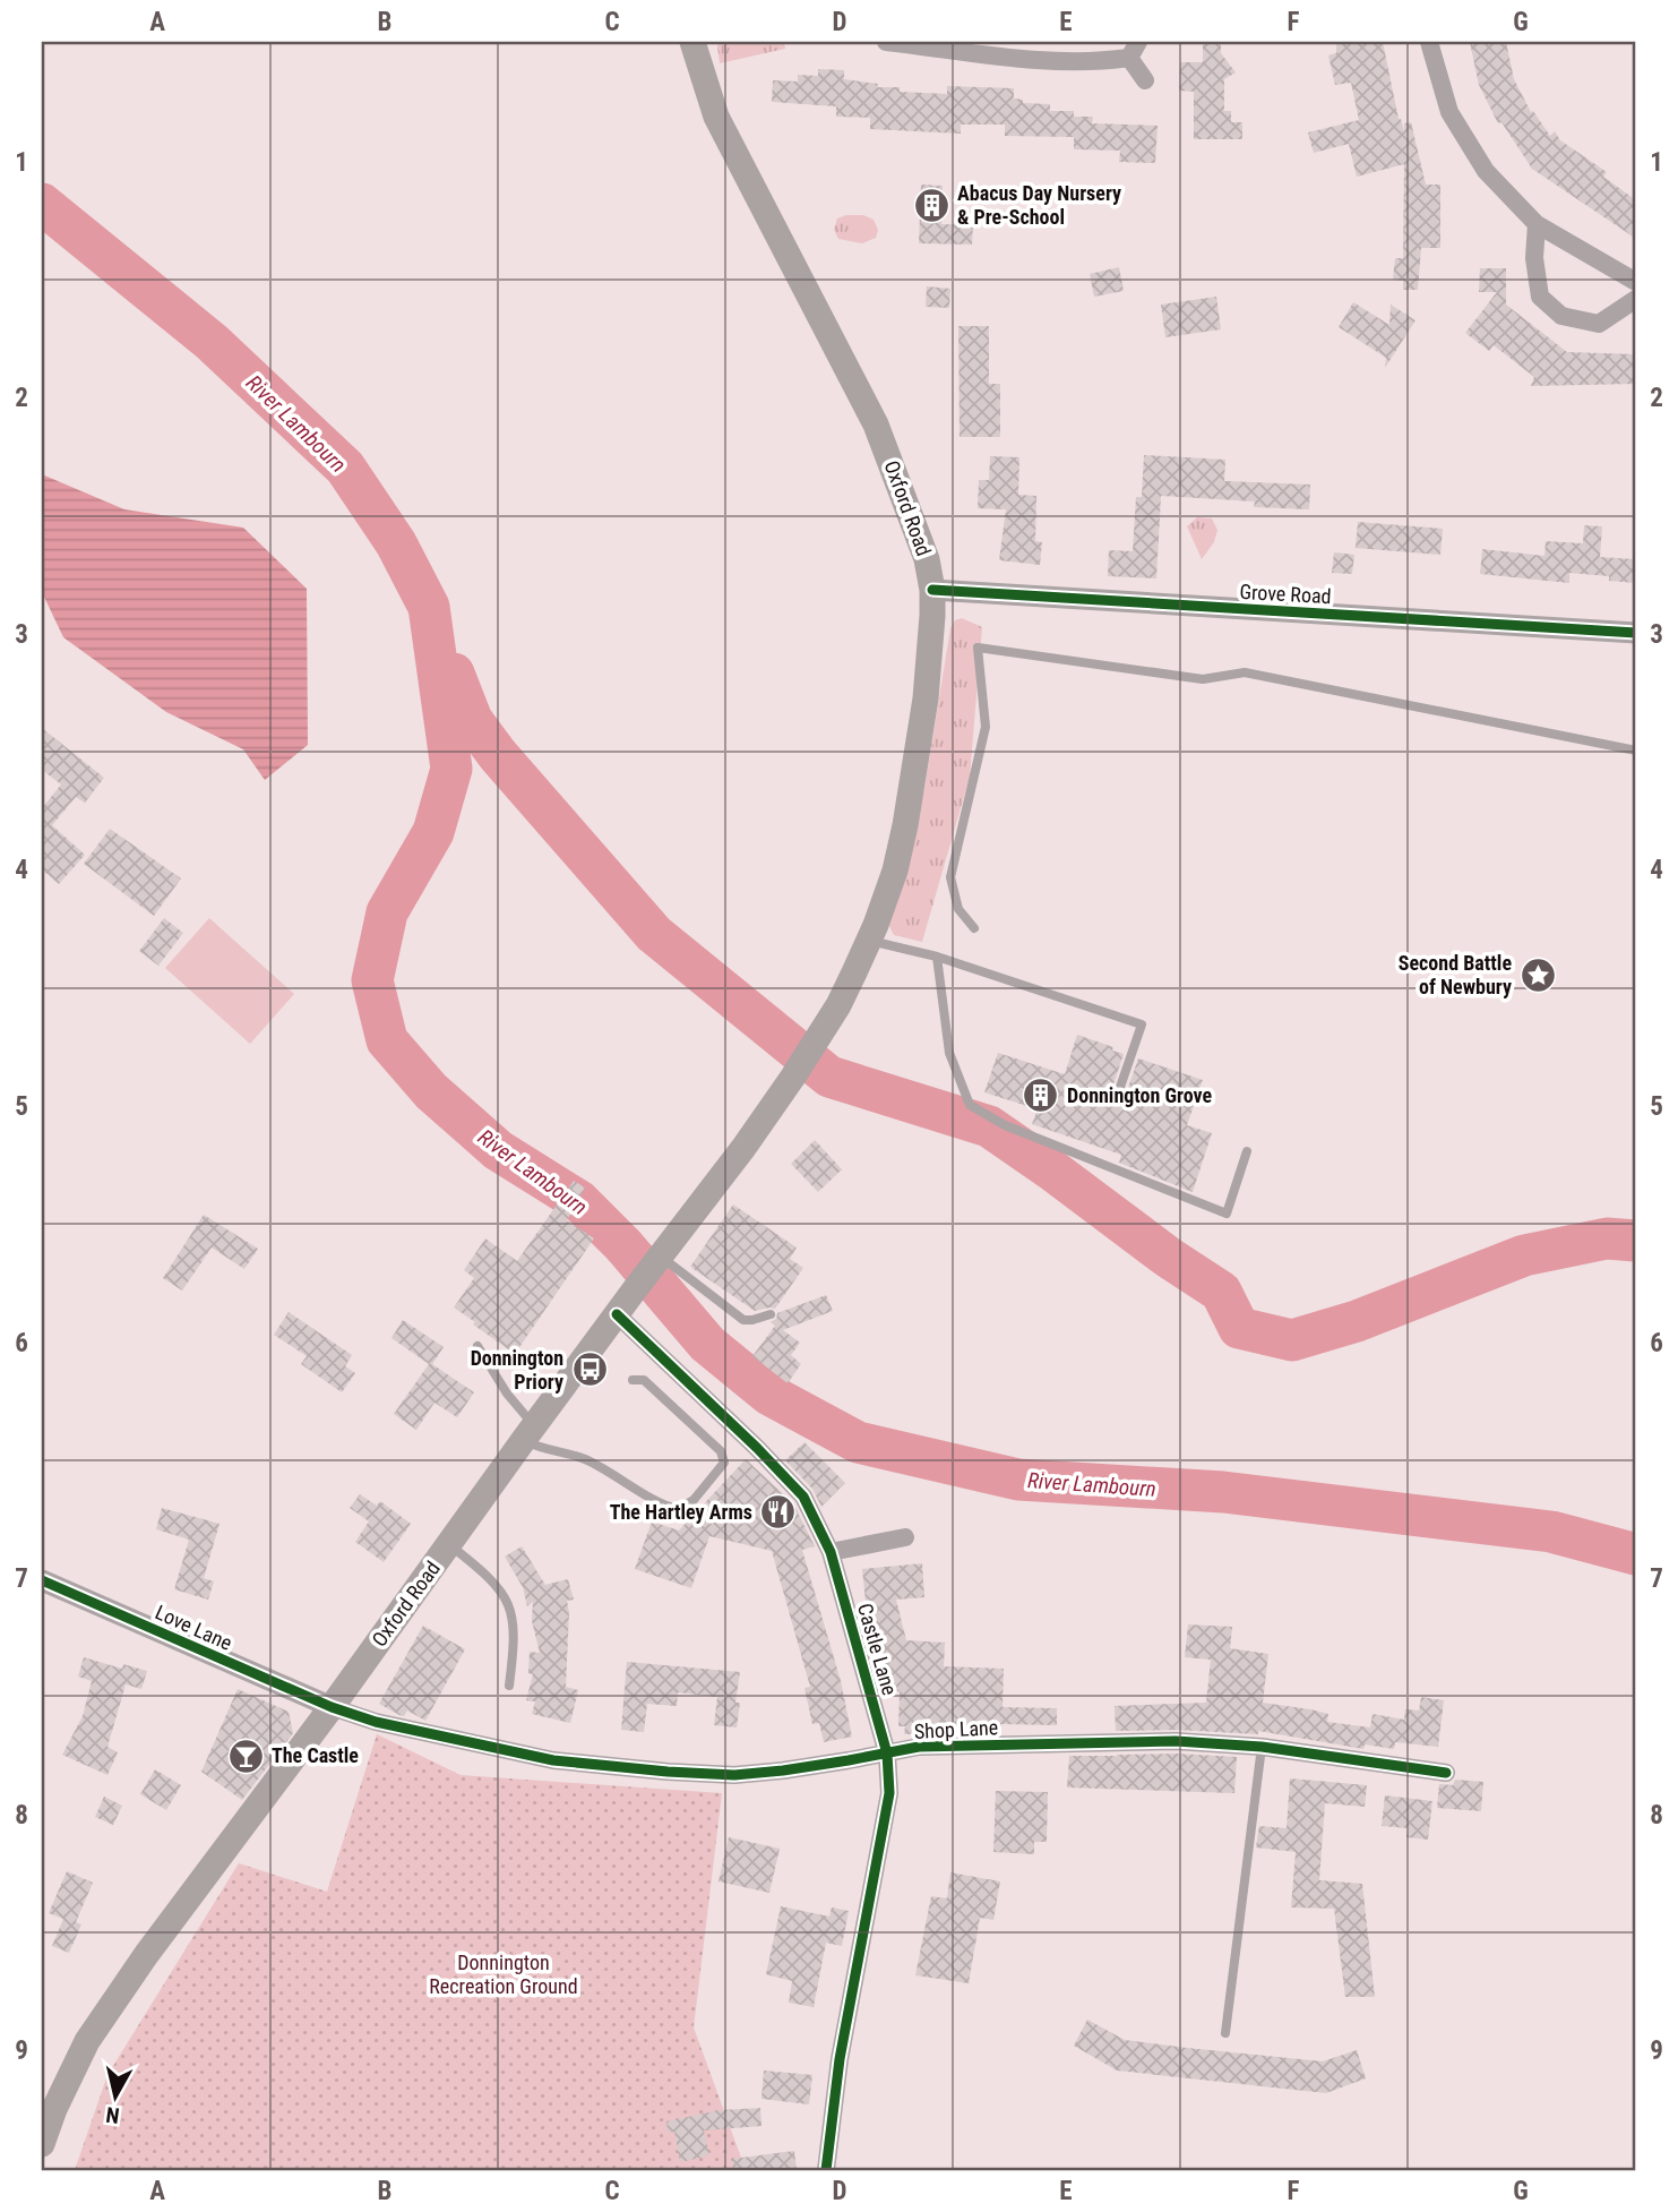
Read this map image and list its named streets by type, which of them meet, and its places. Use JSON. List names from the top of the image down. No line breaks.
{"streets":{"main road":["Oxford Road"],"street":["Grove Road","Love Lane","Castle Lane","Shop Lane"]},"crossings":[["Oxford Road","Grove Road"],["Oxford Road","Love Lane"],["Oxford Road","Castle Lane"],["Oxford Road","Shop Lane"],["Love Lane","Shop Lane"],["Castle Lane","Shop Lane"]],"water":["River Lambourn"],"parks":["Donnington Recreation Ground"],"places":{"building":["Abacus Day Nursery & Pre-School","Donnington Grove"],"place":["Second Battle of Newbury"],"bus stop":["Donnington Priory"],"restaurant":["The Hartley Arms"],"bar":["The Castle"]},"north":"bottom","grid":{"columns":["A","B","C","D","E","F","G"],"rows":["1","2","3","4","5","6","7","8","9"]}}
